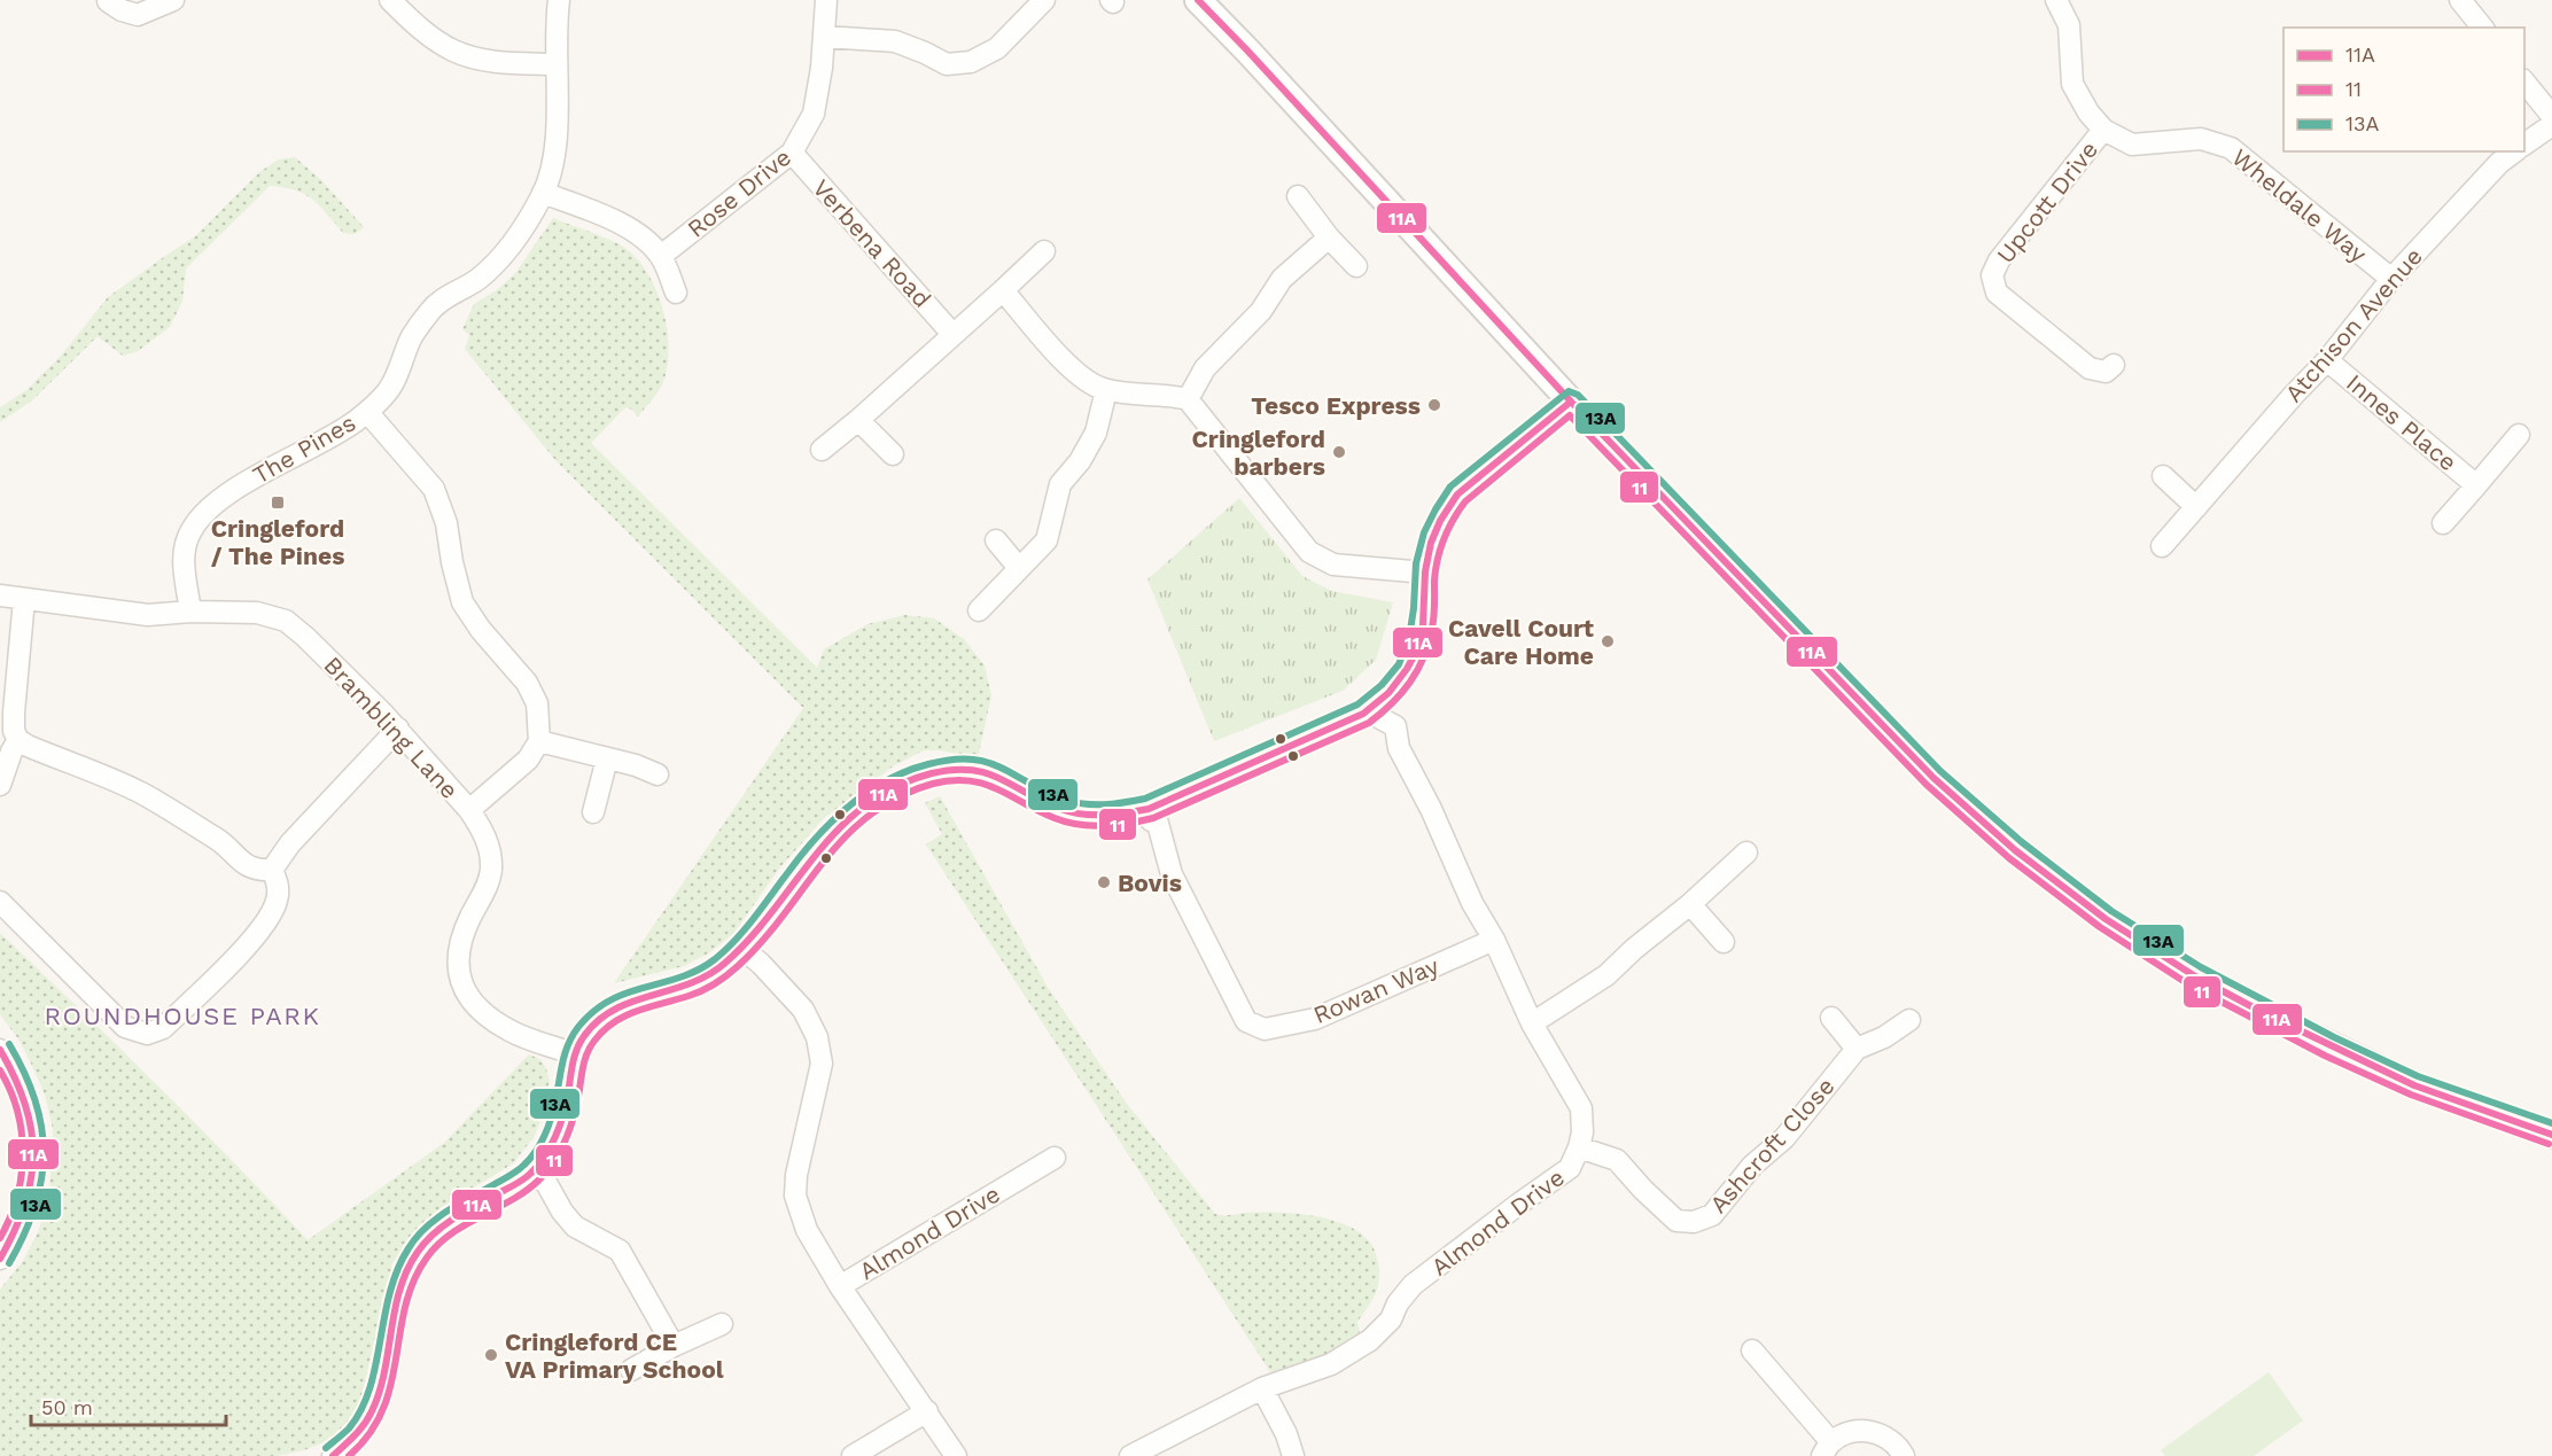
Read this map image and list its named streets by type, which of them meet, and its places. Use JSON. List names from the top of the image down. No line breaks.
{"streets":{"street":["Rose Drive","Upcott Drive","Wheldale Way","Verbena Road","Atchison Avenue","Innes Place","The Pines","Brambling Lane","Rowan Way","Ashcroft Close","Almond Drive"]},"crossings":[["Rose Drive","Verbena Road"],["Upcott Drive","Wheldale Way"],["Wheldale Way","Atchison Avenue"],["Atchison Avenue","Innes Place"],["The Pines","Brambling Lane"],["Rowan Way","Almond Drive"],["Ashcroft Close","Almond Drive"]],"districts":["ROUNDHOUSE PARK"],"places":{"other":["Tesco Express","Cringleford barbers","Cavell Court Care Home","Bovis","Cringleford CE VA Primary School"],"transit":["Cringleford / The Pines"]},"lines":["transit line 11A","transit line 13A","transit line 11"],"legend":["11A","11","13A"],"scale_bar":"50 m"}
